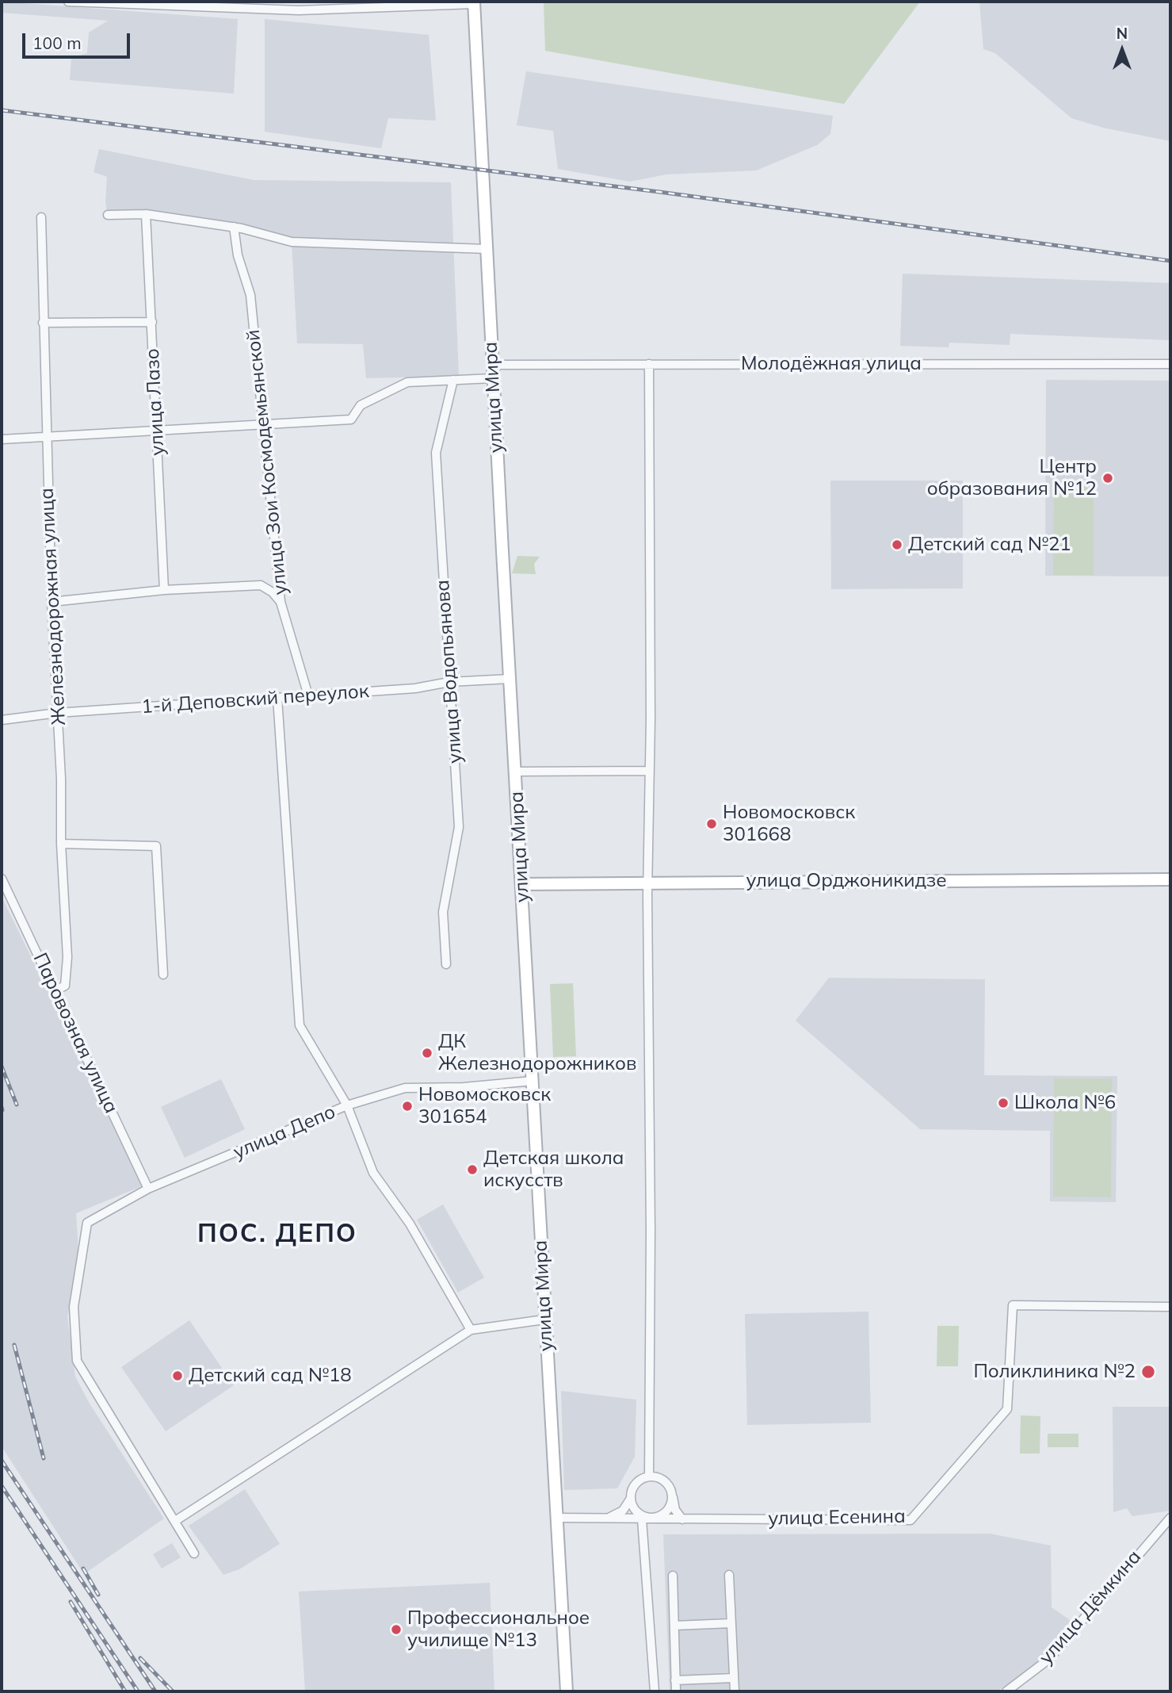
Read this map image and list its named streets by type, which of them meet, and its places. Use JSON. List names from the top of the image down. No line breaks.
{"streets":{"main road":["улица Мира","улица Орджоникидзе"],"street":["Молодёжная улица","улица Лазо","улица Зои Космодемьянской","Железнодорожная улица","улица Водопьянова","1-й Деповский переулок","Паровозная улица","улица Депо","улица Есенина","улица Дёмкина"]},"crossings":[["Молодёжная улица","улица Мира"],["улица Мира","1-й Деповский переулок"],["улица Мира","улица Орджоникидзе"],["улица Мира","улица Есенина"],["улица Зои Космодемьянской","1-й Деповский переулок"],["Железнодорожная улица","1-й Деповский переулок"],["Железнодорожная улица","Паровозная улица"],["улица Водопьянова","1-й Деповский переулок"],["Паровозная улица","улица Депо"]],"districts":["ПОС. ДЕПО"],"places":["Центр образования №12","Детский сад №21","Новомосковск 301668","ДК Железнодорожников","Школа №6","Новомосковск 301654","Детская школа искусств","Поликлиника №2","Детский сад №18","Профессиональное училище №13"],"scale_bar":"100 m","north":"top"}
